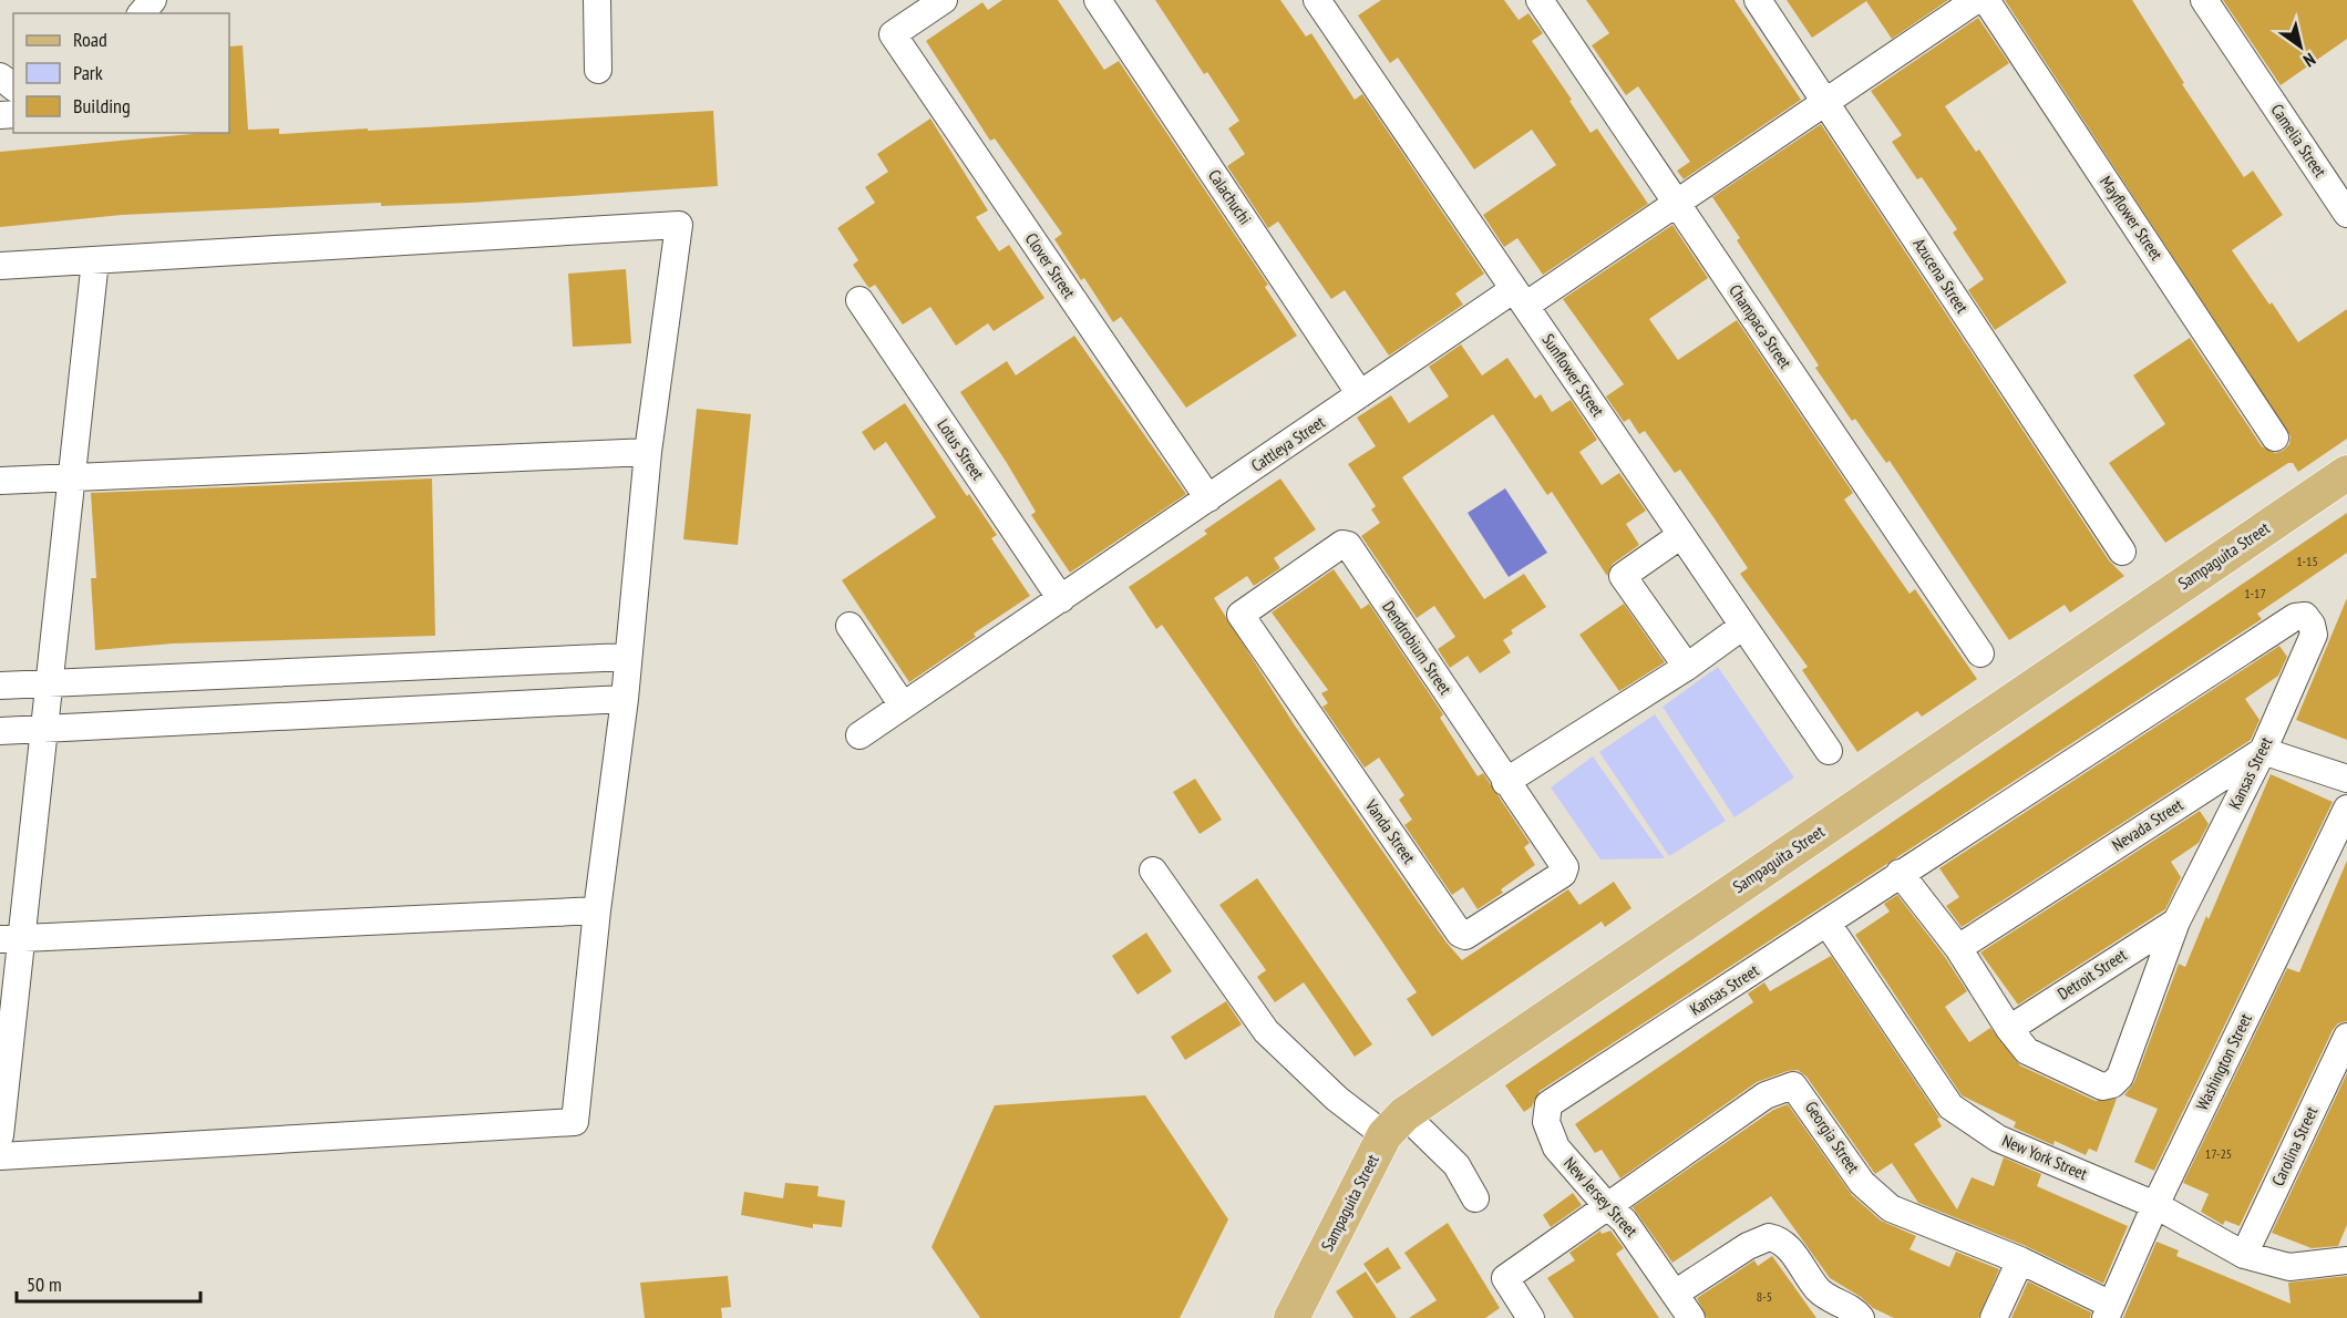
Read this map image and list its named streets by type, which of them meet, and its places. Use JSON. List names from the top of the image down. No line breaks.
{"streets":{"main road":["Sampaguita Street"],"street":["Camelia Street","Calachuchi","Mayflower Street","Clover Street","Azucena Street","Champaca Street","Sunflower Street","Cattleya Street","Lotus Street","Dendrobium Street","Kansas Street","Nevada Street","Vanda Street","Detroit Street","Washington Street","Georgia Street","Carolina Street","New York Street","New Jersey Street"]},"crossings":[["Calachuchi","Cattleya Street"],["Clover Street","Cattleya Street"],["Azucena Street","Cattleya Street"],["Champaca Street","Cattleya Street"],["Sunflower Street","Cattleya Street"],["Cattleya Street","Lotus Street"],["Dendrobium Street","Vanda Street"],["Kansas Street","Nevada Street"],["Kansas Street","Detroit Street"],["Kansas Street","New York Street"],["Kansas Street","New Jersey Street"],["Washington Street","Georgia Street"],["Washington Street","New York Street"],["Georgia Street","New Jersey Street"],["Carolina Street","New York Street"]],"house_numbers":["1-15","1-17","17-25","8-5"],"legend":["Road","Park","Building"],"scale_bar":"50 m","north":"bottom right"}
